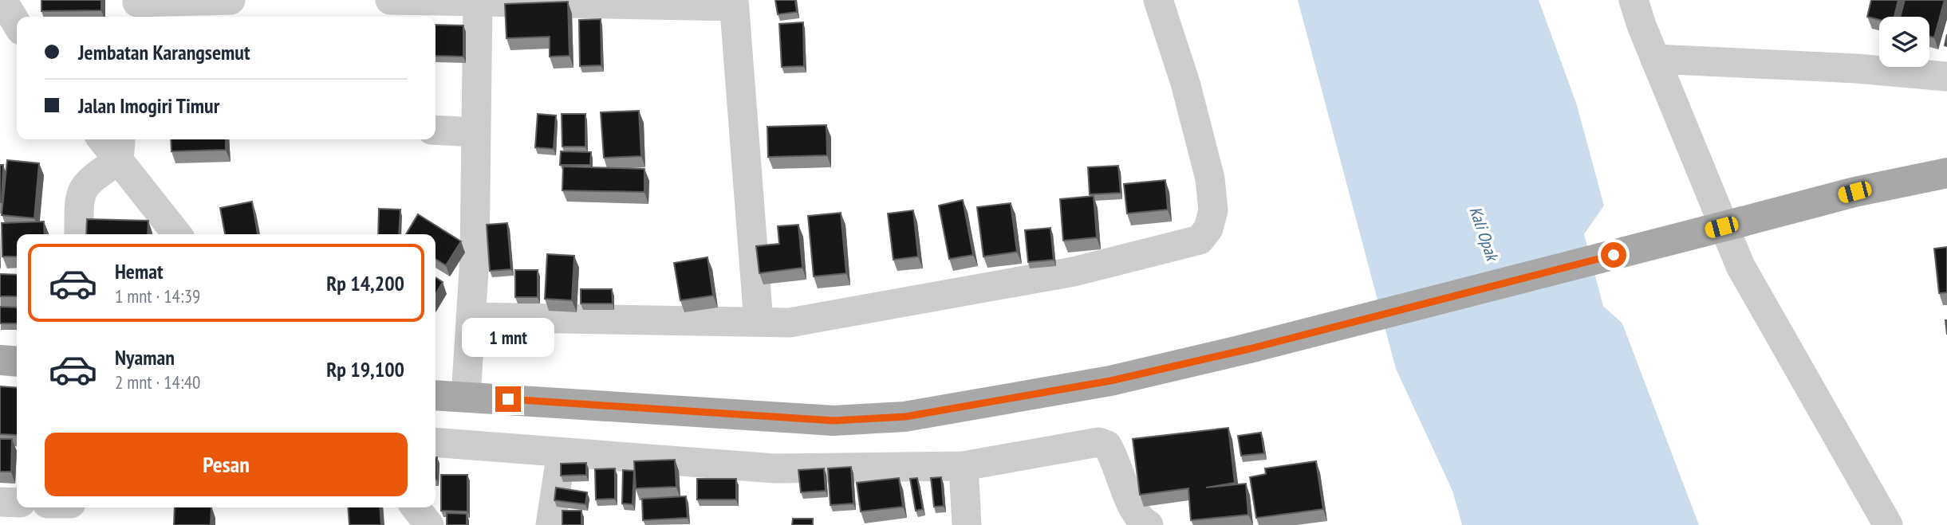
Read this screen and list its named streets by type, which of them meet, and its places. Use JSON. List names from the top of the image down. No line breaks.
{"water":["Kali Opak"],"page":{"banner":["Jembatan Karangsemut","Jalan Imogiri Timur"],"list":[{"name":"Hemat","note":"1 mnt · 14:39","value":"Rp 14,200"},{"name":"Nyaman","note":"2 mnt · 14:40","value":"Rp 19,100"}],"bubble":"1 mnt","buttons":"Pesan"}}
